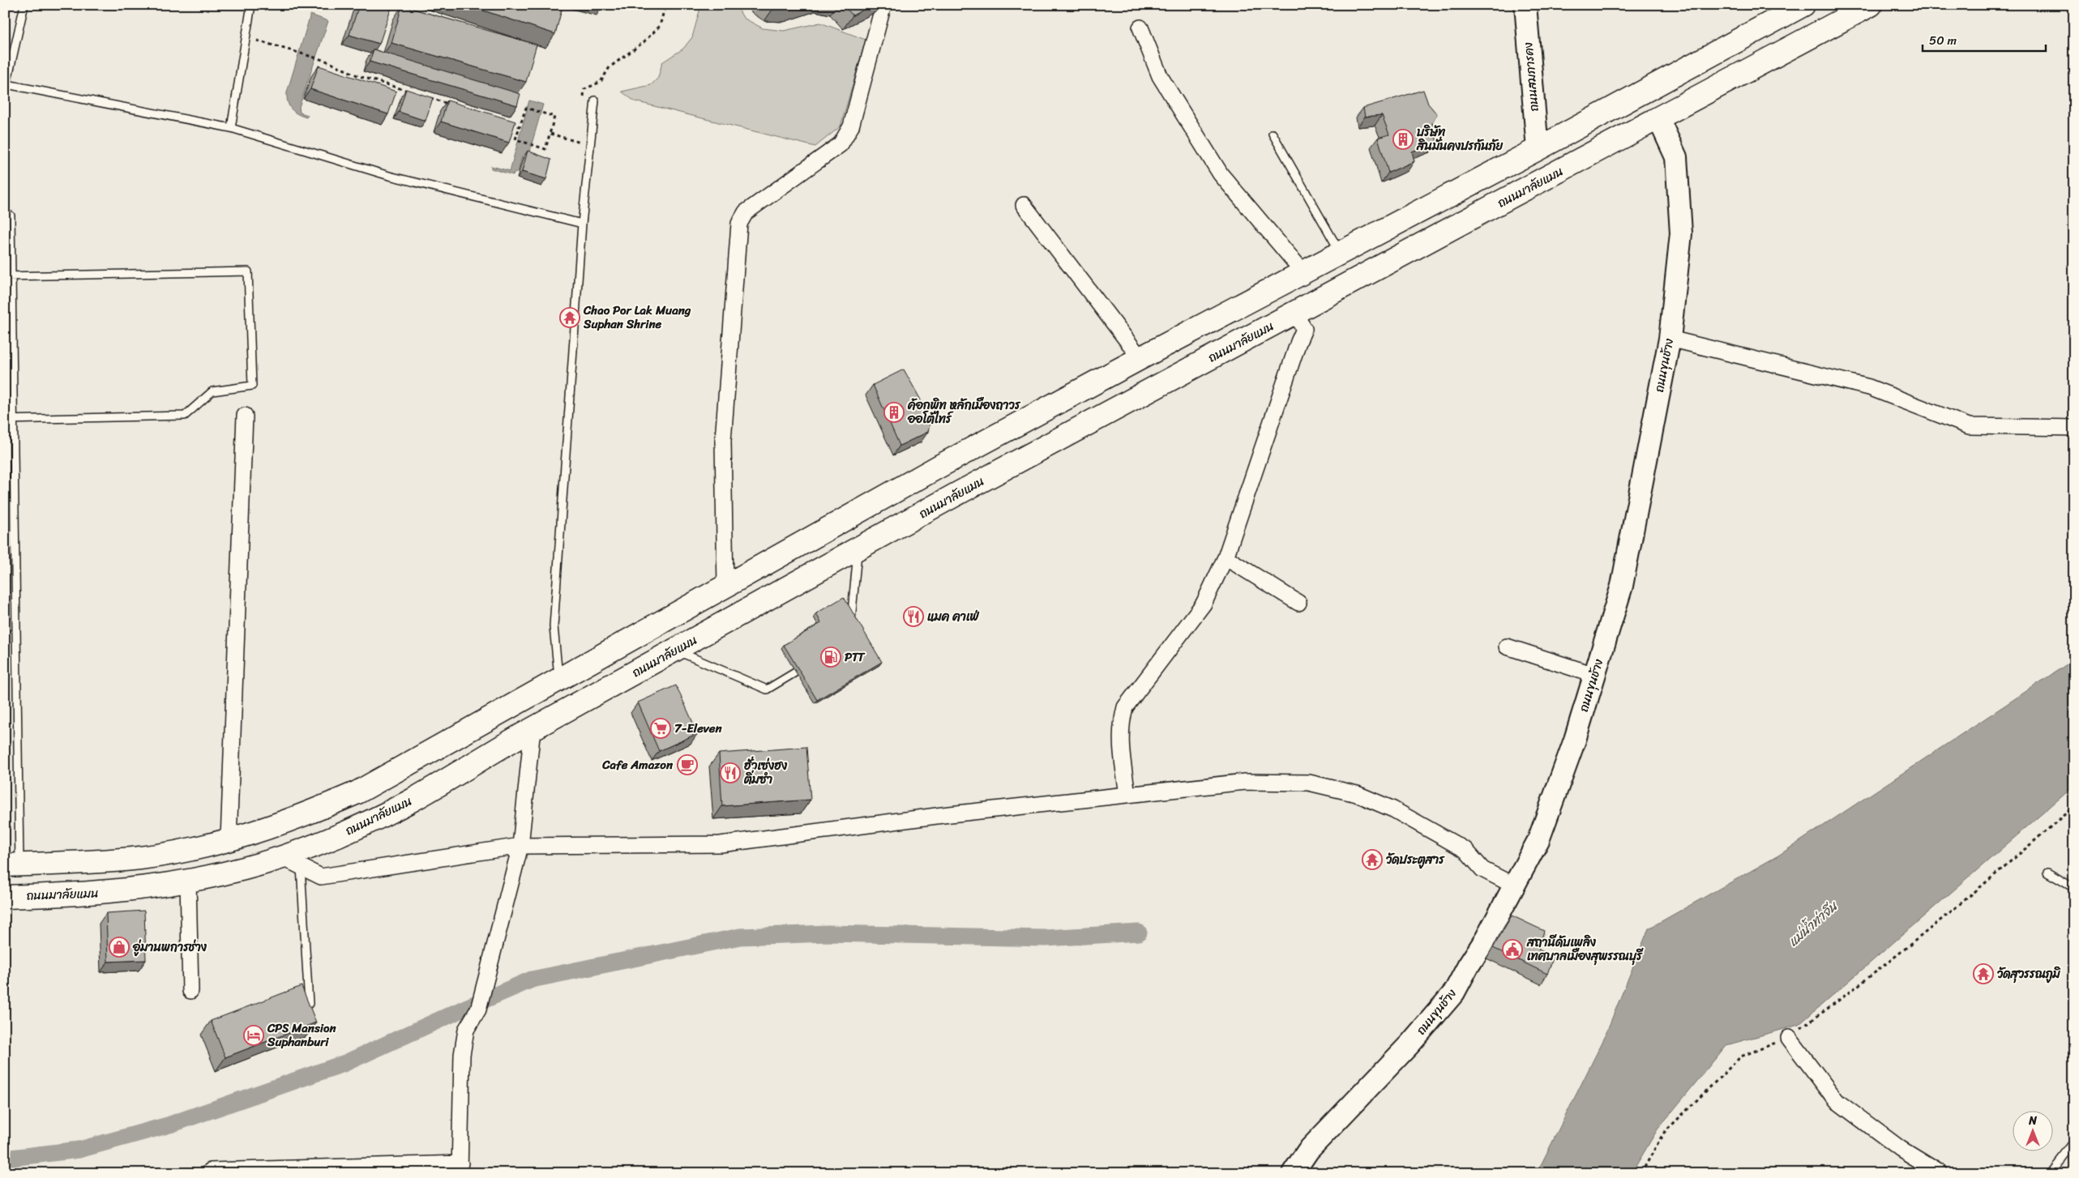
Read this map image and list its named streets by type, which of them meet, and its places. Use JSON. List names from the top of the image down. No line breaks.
{"streets":{"main road":["ถนนสมภารคง","ถนนมาลัยแมน","ถนนขุนช้าง"]},"crossings":[["ถนนมาลัยแมน","ถนนขุนช้าง"]],"water":["แม่น้ำท่าจีน"],"places":{"building":["บริษัท สินมั่นคงปรกันภัย","ค้อกพิท หลักเมืองถาวร ออโต้ไทร์"],"temple":["Chao Por Lak Muang Suphan Shrine","วัดประตูสาร","วัดสุวรรณภูมิ"],"restaurant":["แมค คาเฟ่","ฮั่วเซ่งฮง ติ่มซำ"],"fuel station":["PTT"],"supermarket":["7-Eleven"],"cafe":["Cafe Amazon"],"shop":["อู่มานพการช่าง"],"public building":["สถานีดับเพลิง เทศบาลเมืองสุพรรณบุรี"],"hotel":["CPS Mansion Suphanburi"]},"scale_bar":"50 m","north":"top"}
